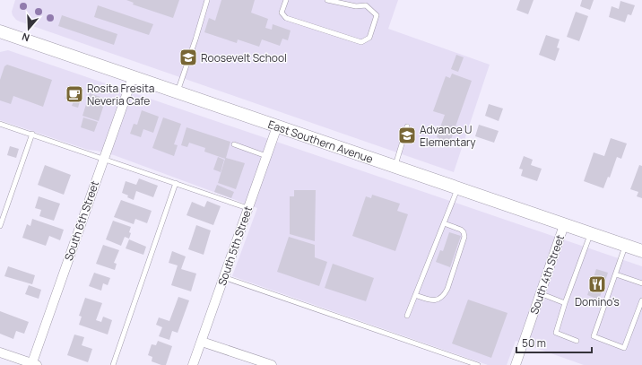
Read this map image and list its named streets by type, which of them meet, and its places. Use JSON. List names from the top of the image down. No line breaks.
{"streets":{"main road":["East Southern Avenue"],"street":["South 6th Street","South 5th Street","South 4th Street"]},"crossings":[["East Southern Avenue","South 6th Street"],["East Southern Avenue","South 5th Street"],["East Southern Avenue","South 4th Street"]],"places":{"school or university":["Roosevelt School","Advance U Elementary"],"cafe":["Rosita Fresita Neveria Cafe"],"restaurant":["Domino's"]},"scale_bar":"50 m","north":"bottom"}
